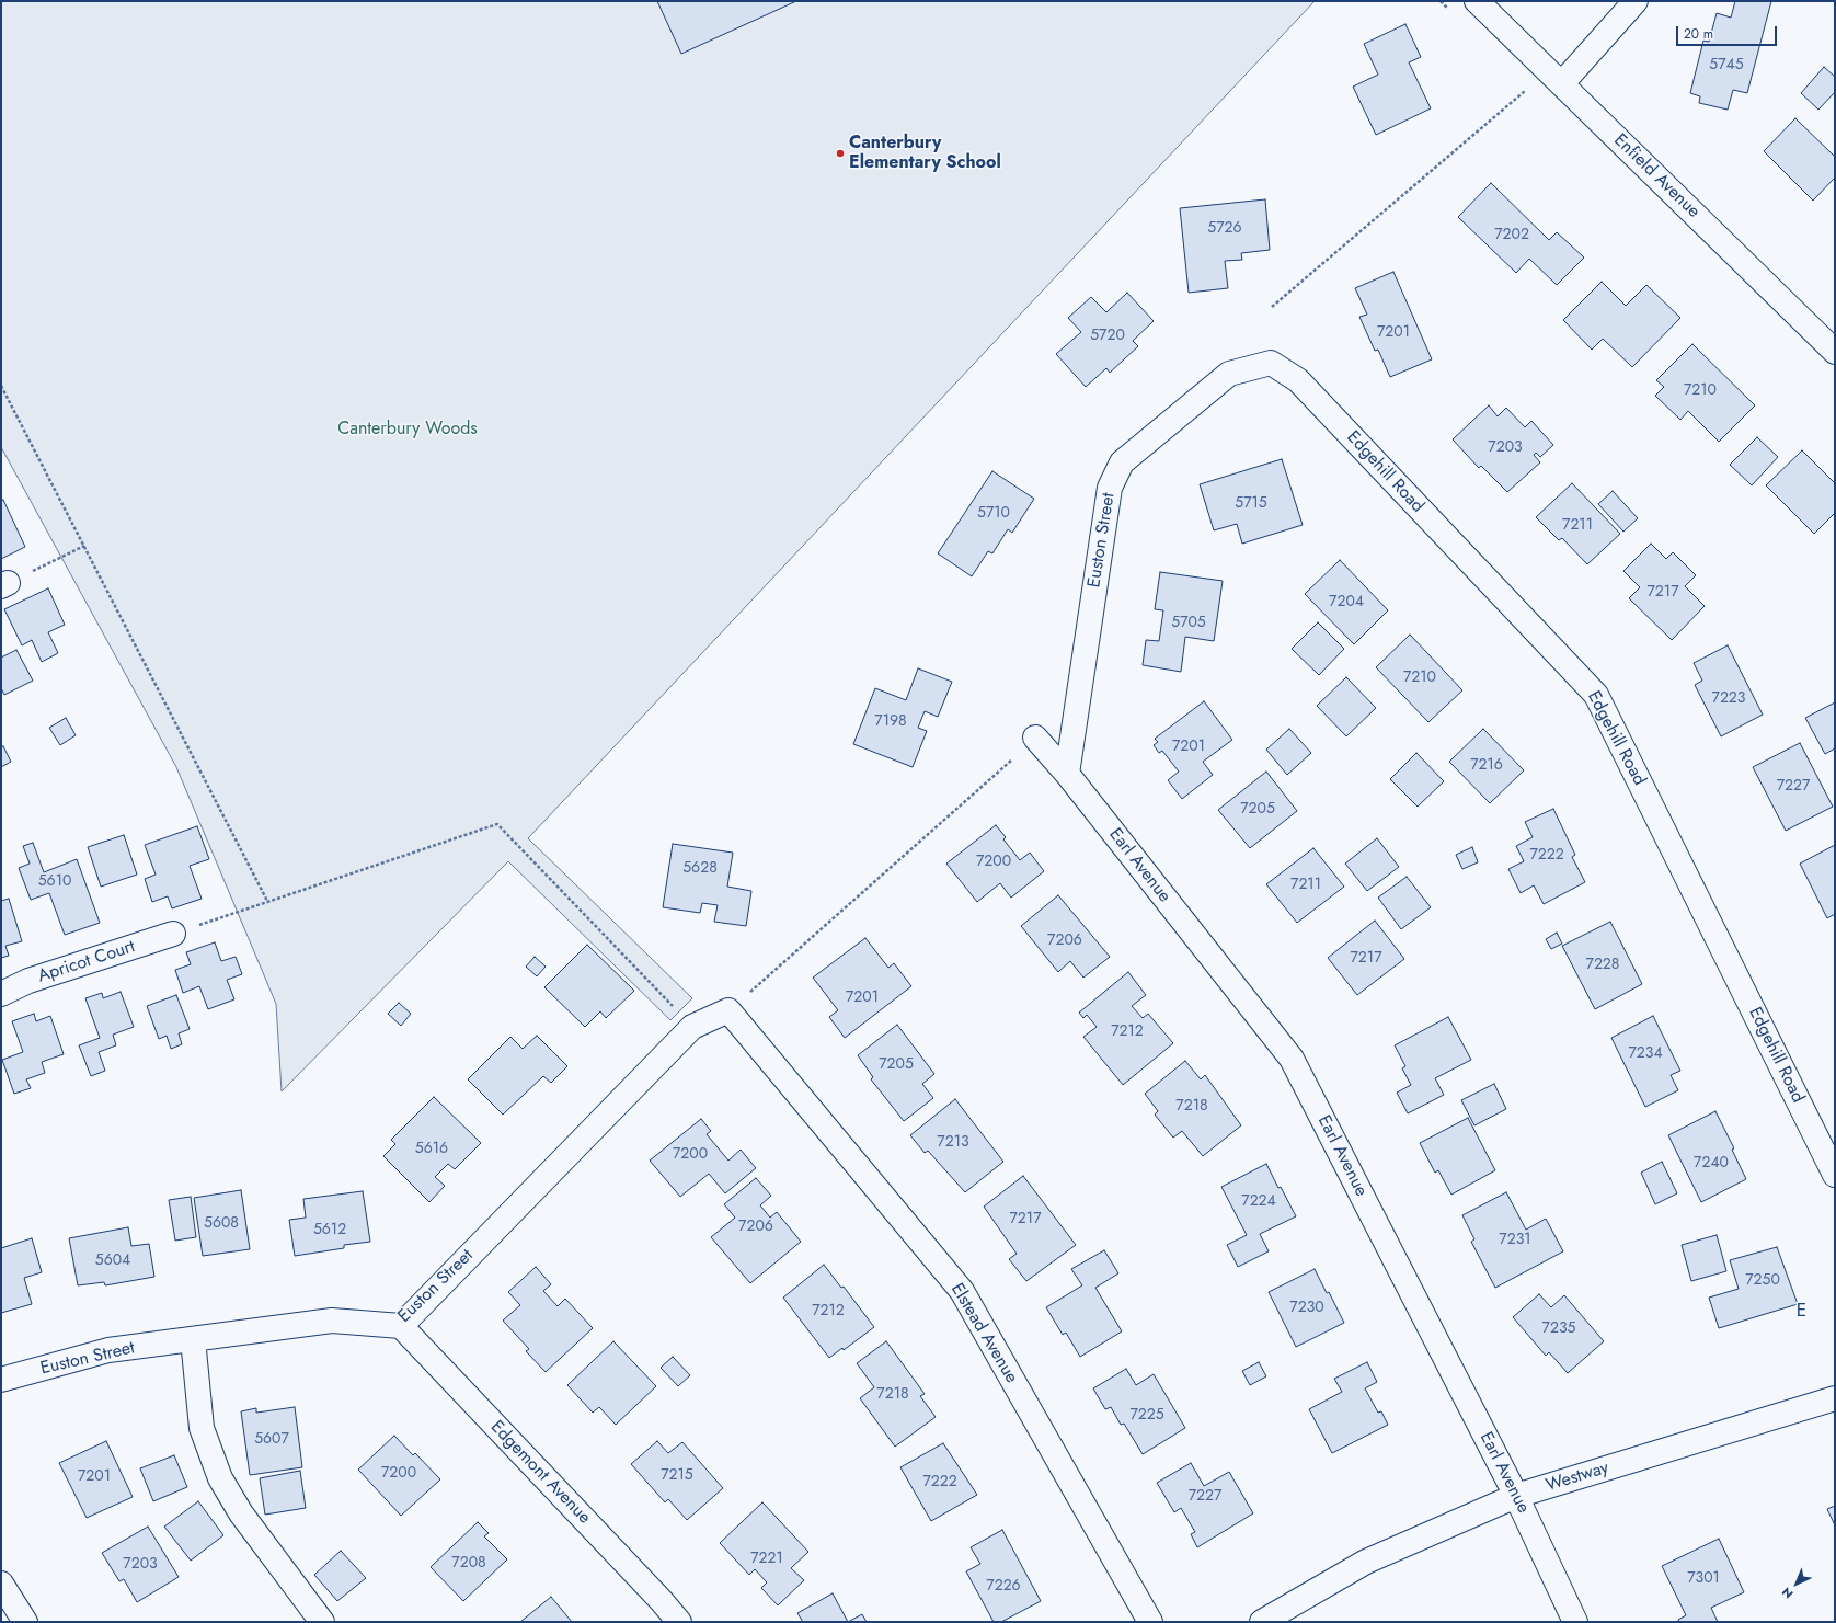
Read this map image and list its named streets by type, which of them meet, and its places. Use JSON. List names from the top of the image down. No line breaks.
{"streets":{"street":["Enfield Avenue","Edgehill Road","Euston Street","Earl Avenue","Apricot Court","Elstead Avenue","Edgemont Avenue","Westway"]},"crossings":[["Edgehill Road","Euston Street"],["Euston Street","Earl Avenue"],["Euston Street","Elstead Avenue"],["Euston Street","Edgemont Avenue"],["Earl Avenue","Westway"]],"districts":["E"],"parks":["Canterbury Woods"],"places":["Canterbury Elementary School"],"house_numbers":["5745","5726","7202","7201","5720","7210","7203","5715","5710","7211","7217","7204","5705","7210","7223","7198","7201","7216","7227","7205","7222","7200","5628","5610","7211","7206","7217","7228","7201","7212","7234","7205","7218","7213","5616","7200","7240","7224","7217","5608","7206","5612","7231","5604","7250","7230","7212","7235","7218","7225","5607","7200","7215","7201","7222","7227","7221","7208","7203","7301","7226"],"scale_bar":"20 m","north":"bottom left"}
